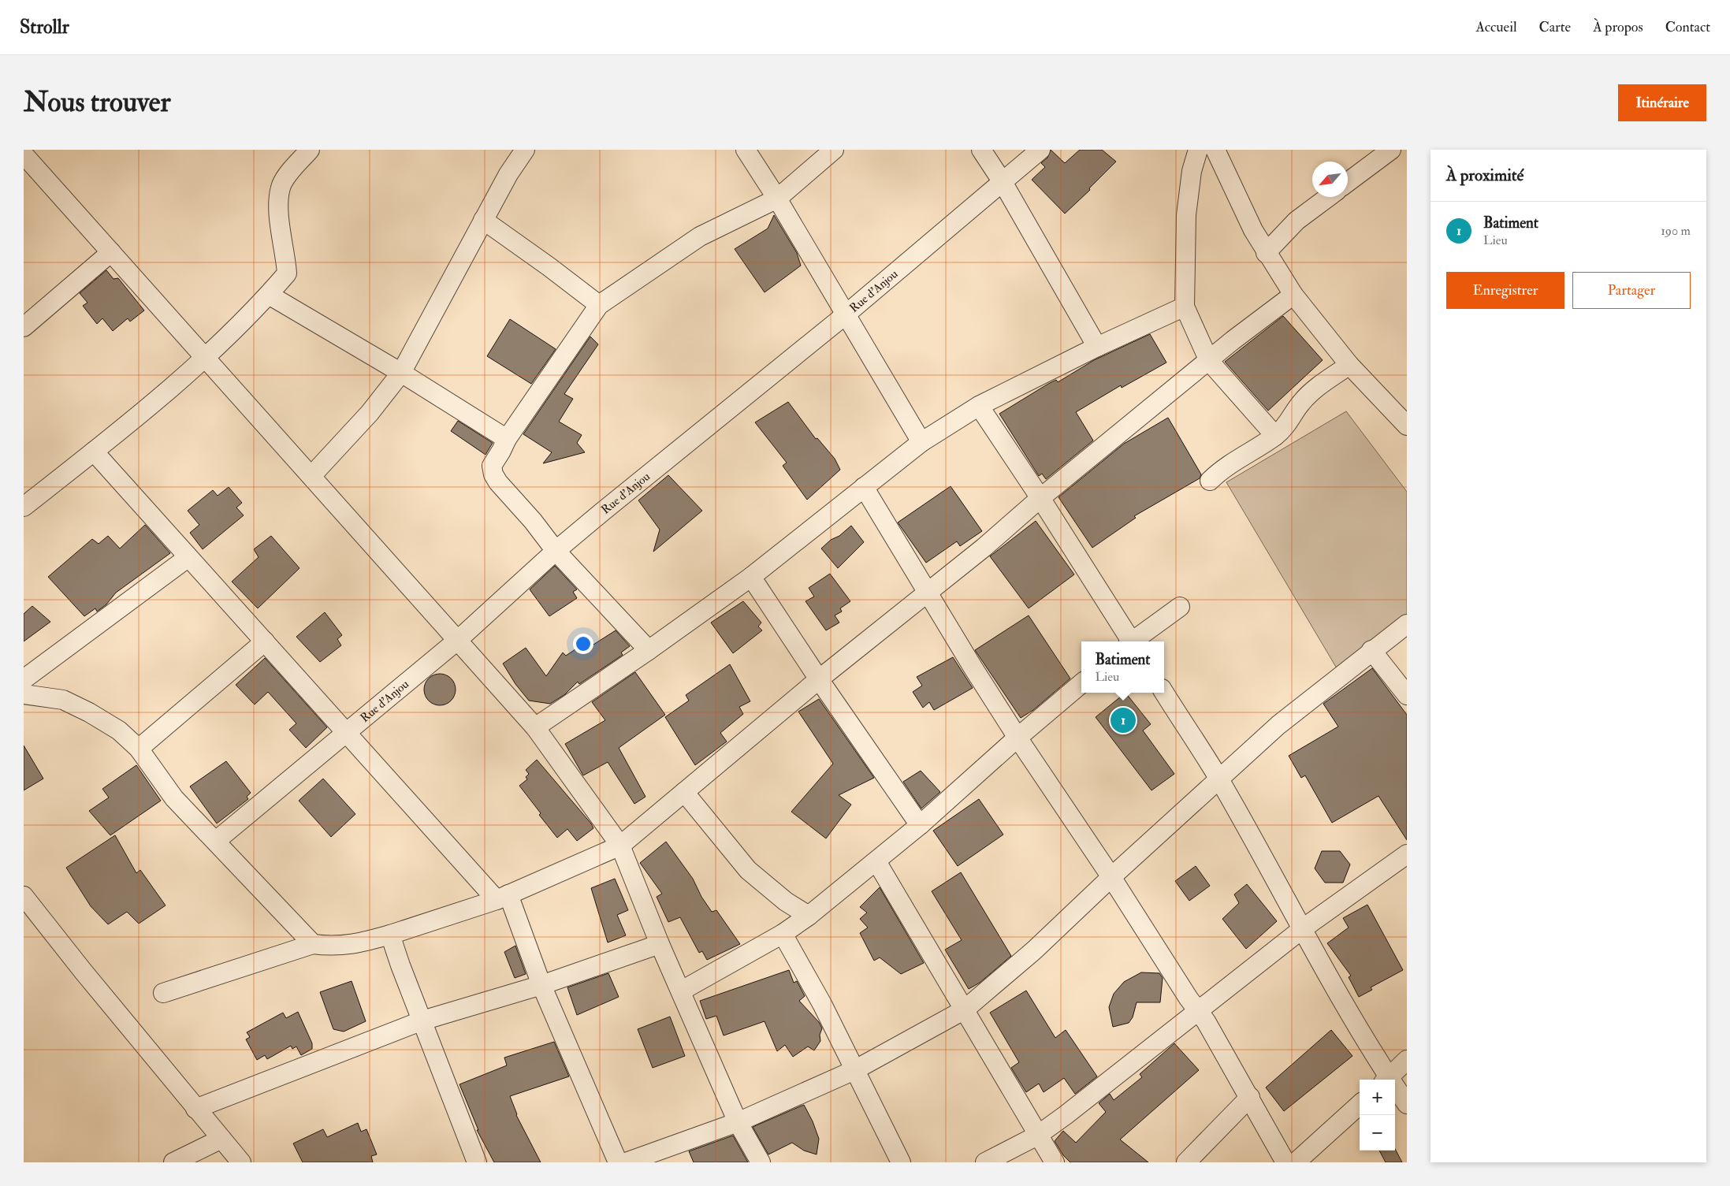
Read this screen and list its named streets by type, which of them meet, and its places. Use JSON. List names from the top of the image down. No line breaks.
{"streets":{"street":["Rue d’Anjou"]},"north":"bottom left","page":{"header":"Strollr","nav":["Accueil","Carte","À propos","Contact"],"buttons":["Itinéraire",["Enregistrer","Partager"]],"title":"Nous trouver","heading":"À proximité","list":[{"mark":"1","name":"Batiment","note":"Lieu","value":"190 m"}],"popup":["Batiment","Lieu"],"pins":"1","map_buttons":["+","−"]}}
